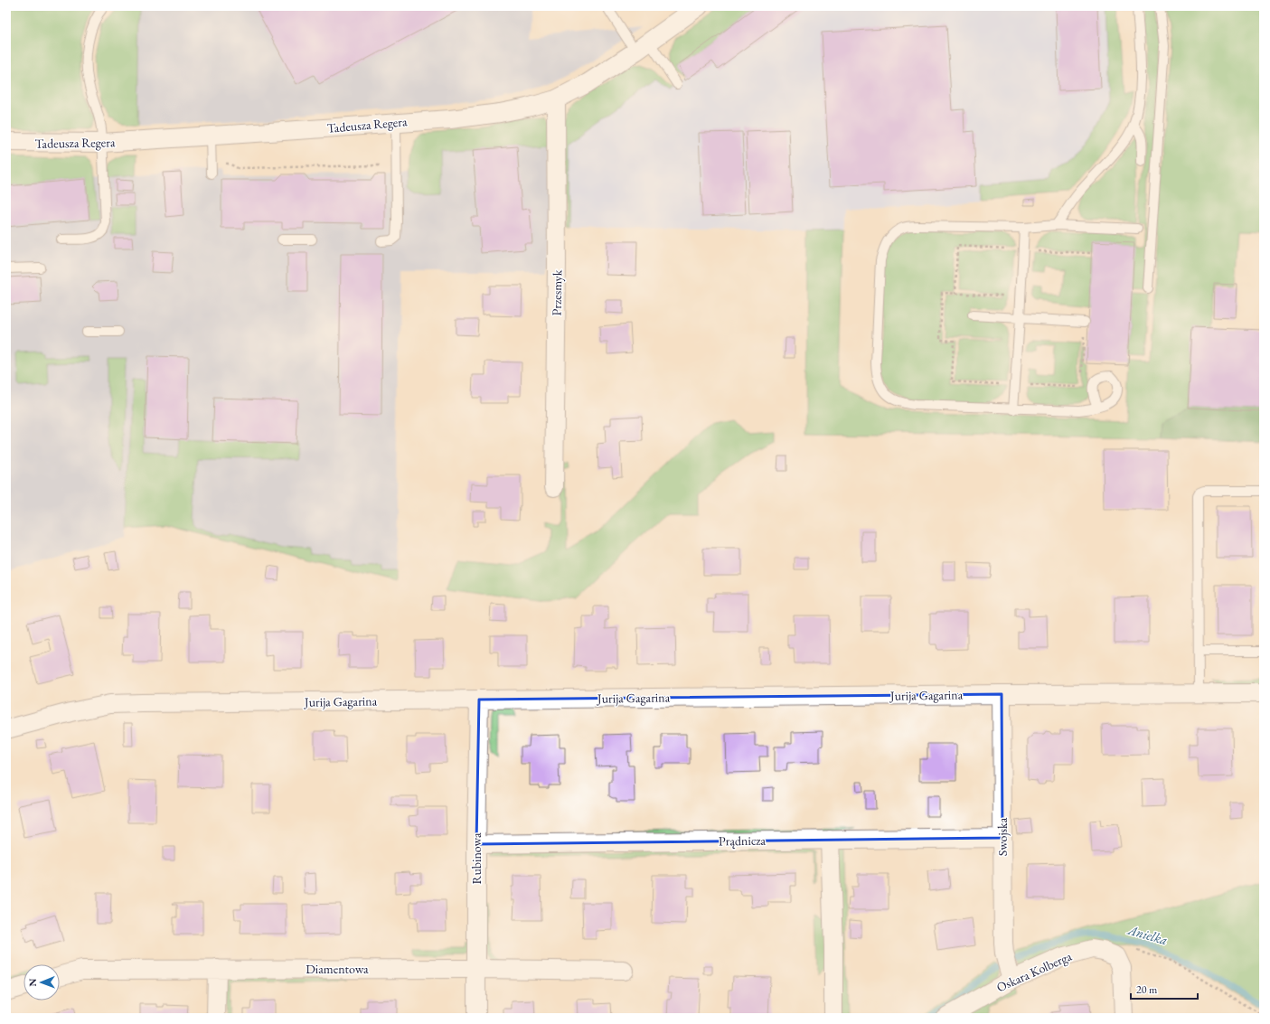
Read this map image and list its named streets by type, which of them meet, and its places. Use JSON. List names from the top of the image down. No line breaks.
{"streets":{"street":["Tadeusza Regera","Przesmyk","Jurija Gagarina","Swojska","Prądnicza","Rubinowa","Diamentowa","Oskara Kolberga"]},"crossings":[["Tadeusza Regera","Przesmyk"],["Jurija Gagarina","Swojska"],["Jurija Gagarina","Rubinowa"],["Swojska","Prądnicza"],["Swojska","Oskara Kolberga"],["Prądnicza","Rubinowa"],["Rubinowa","Diamentowa"]],"water":["Anielka"],"scale_bar":"20 m","north":"left"}
